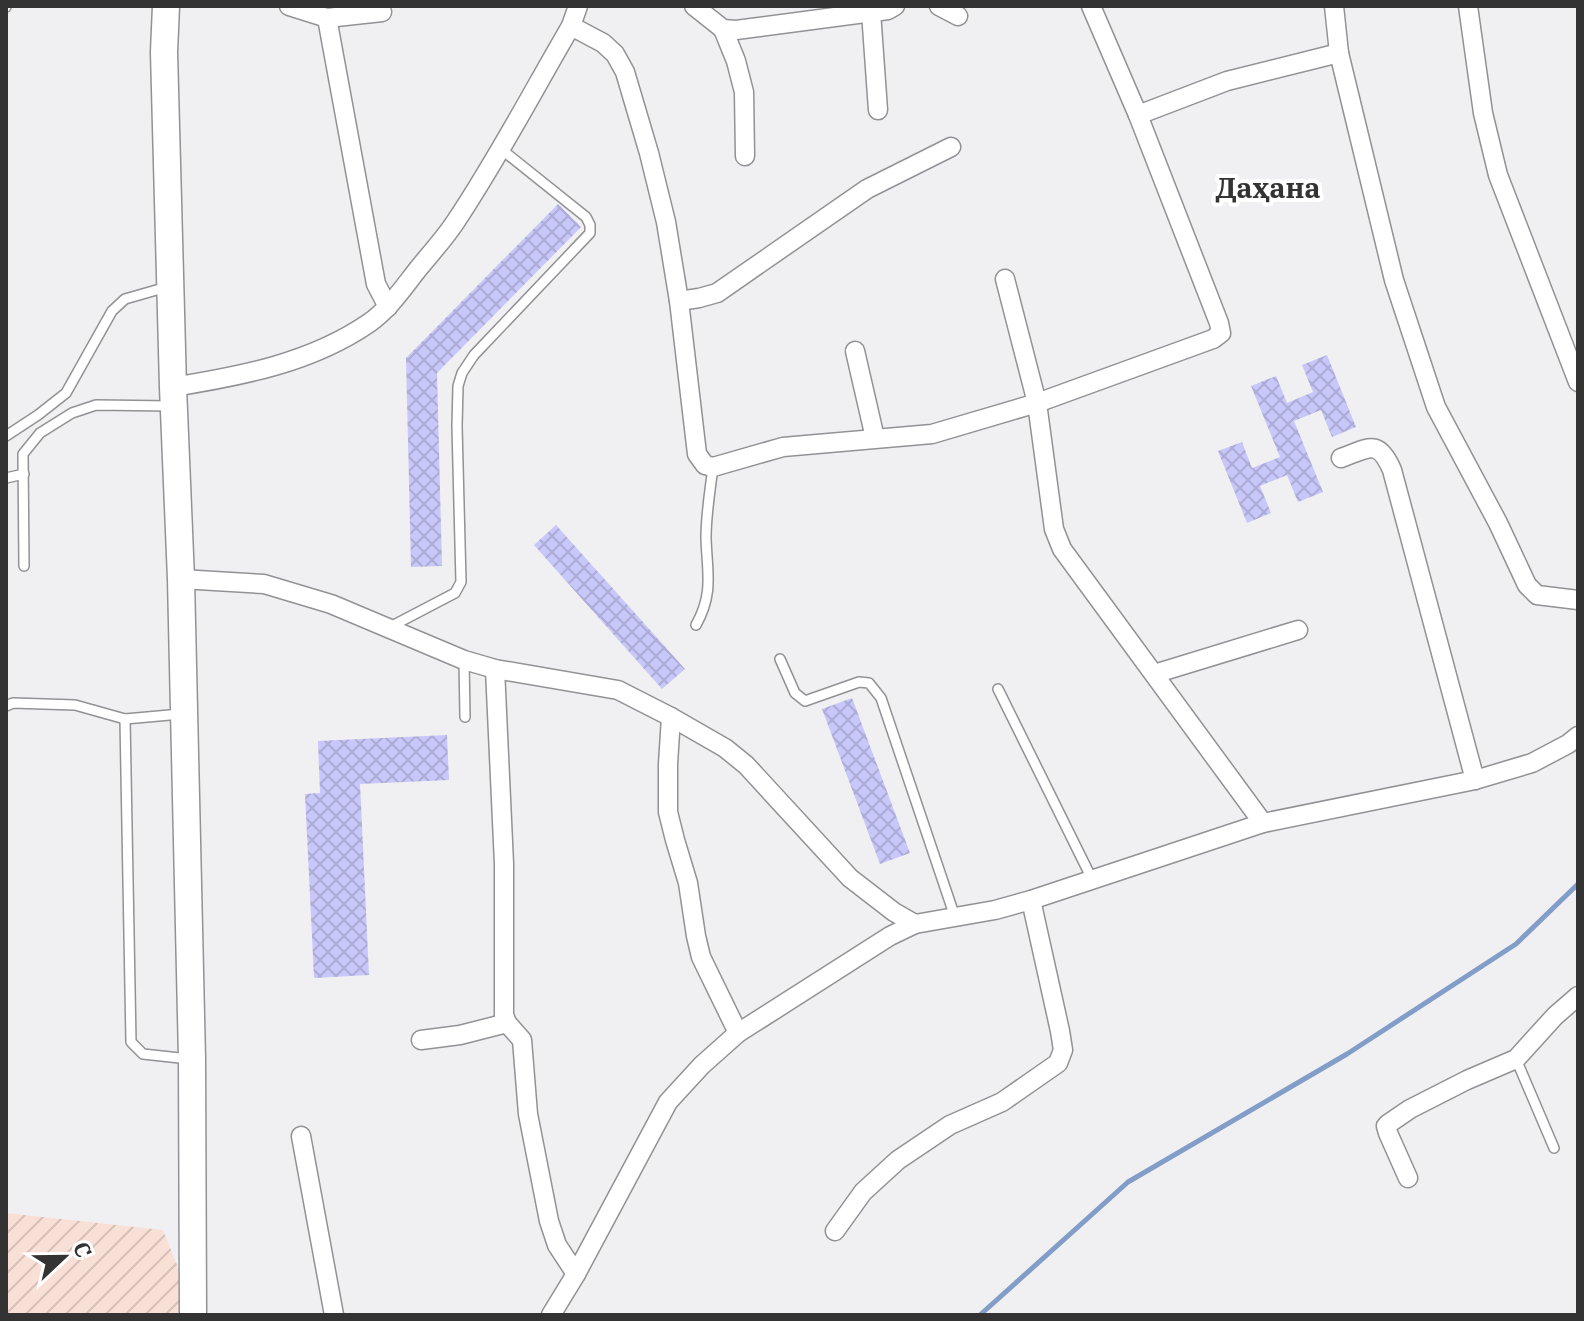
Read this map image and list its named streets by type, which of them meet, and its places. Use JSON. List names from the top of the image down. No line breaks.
{"districts":["Даҳана"],"north":"right"}
